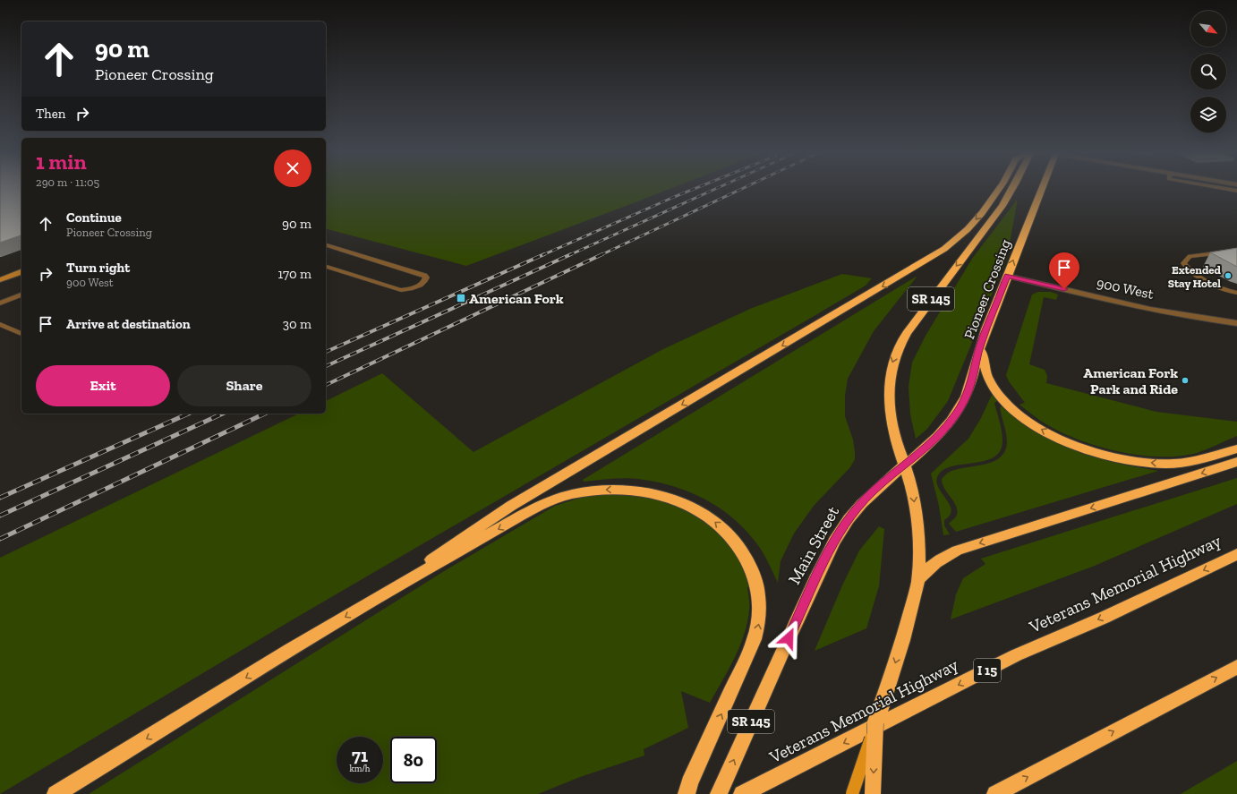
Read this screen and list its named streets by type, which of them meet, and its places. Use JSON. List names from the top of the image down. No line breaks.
{"streets":{"highway":["Pioneer Crossing","SR 145","Main Street","Veterans Memorial Highway","I 15"],"street":["900 West"]},"crossings":[["900 West","Pioneer Crossing"],["Pioneer Crossing","SR 145"],["Pioneer Crossing","Main Street"],["SR 145","Main Street"]],"one_way":["Main Street","Veterans Memorial Highway"],"places":{"other":["Extended Stay Hotel","American Fork Park and Ride"],"transit":["American Fork"]},"north":"bottom right","page":{"turn":["90 m","Pioneer Crossing"],"then":"Then","heading":["1 min","290 m · 11:05"],"list":[{"name":"Continue","note":"Pioneer Crossing","value":"90 m"},{"name":"Turn right","note":"900 West","value":"170 m"},{"name":"Arrive at destination","value":"30 m"}],"buttons":["Exit","Share"],"speed":"71 km/h","limit":"80"}}
